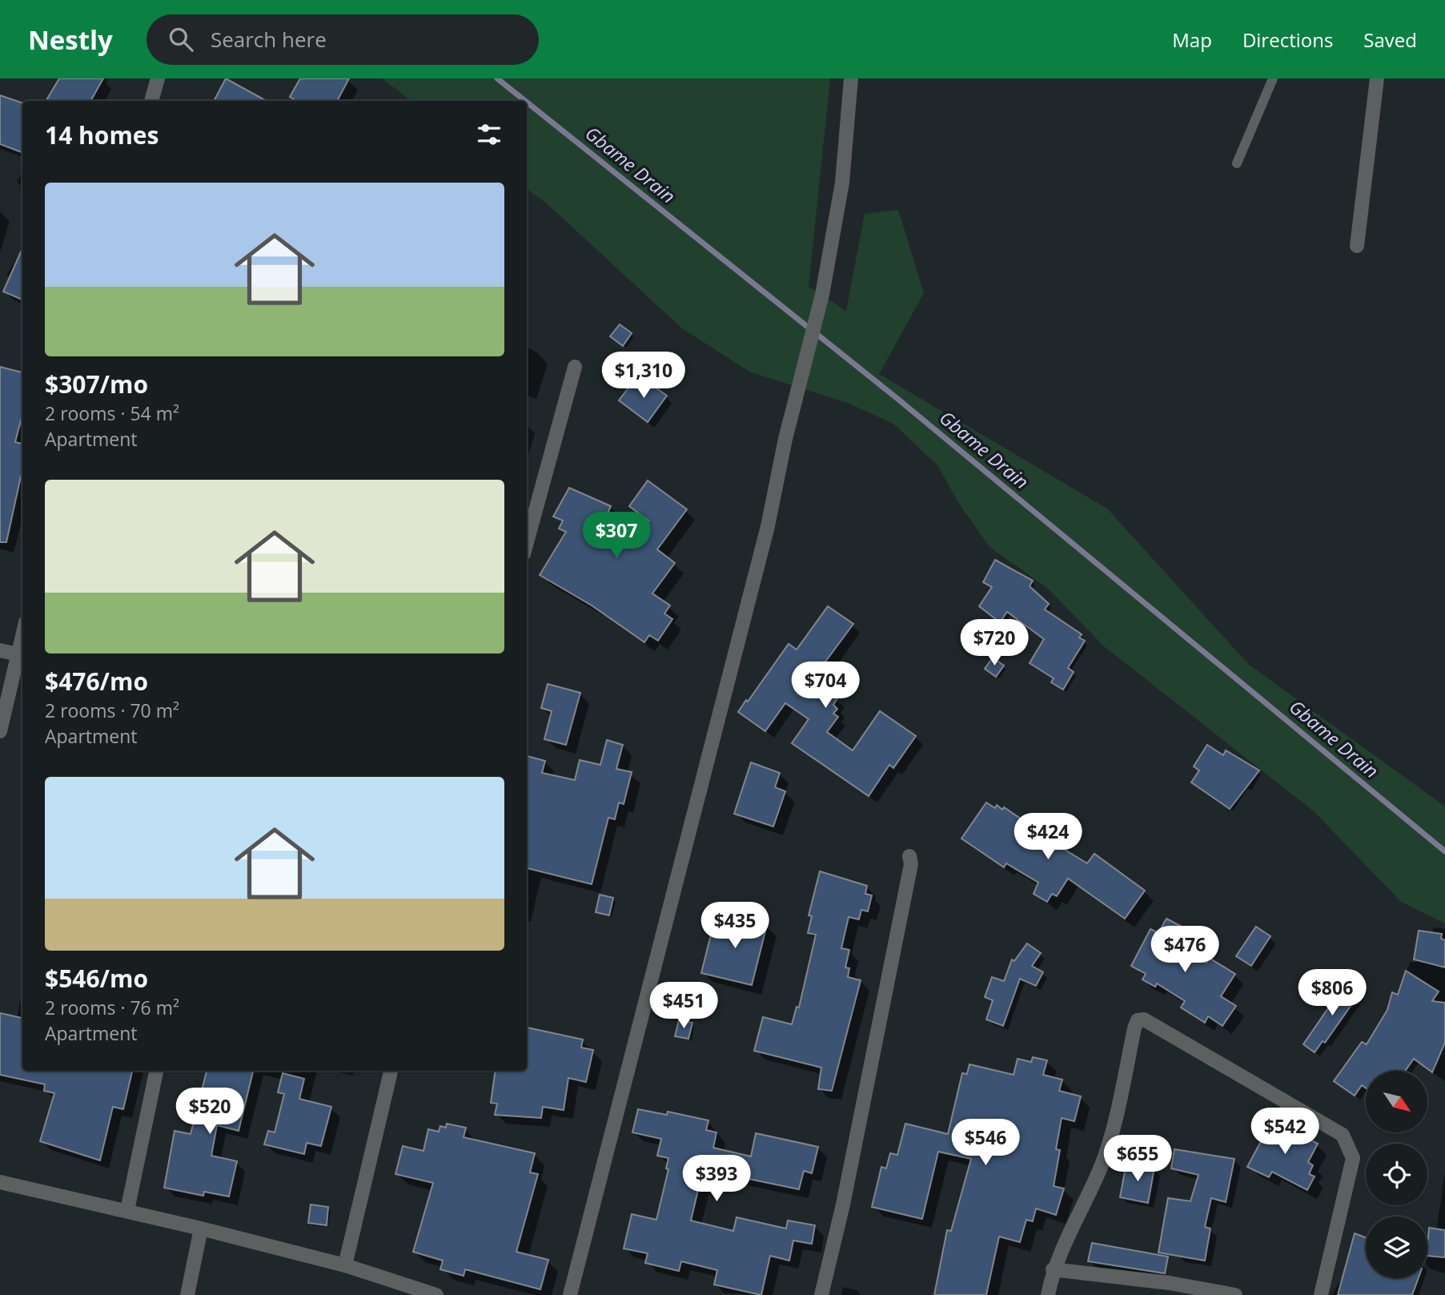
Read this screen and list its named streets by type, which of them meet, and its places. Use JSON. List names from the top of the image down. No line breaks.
{"water":["Gbame Drain"],"north":"bottom right","page":{"header":"Nestly","search":"Search here","nav":["Map","Directions","Saved"],"heading":"14 homes","list":[{"name":"$307/mo","note":"2 rooms · 54 m² · Apartment"},{"name":"$476/mo","note":"2 rooms · 70 m² · Apartment"},{"name":"$546/mo","note":"2 rooms · 76 m² · Apartment"}],"price":["$1,310","$307","$720","$704","$424","$435","$476","$806","$451","$520","$542","$546","$655","$393"]}}
